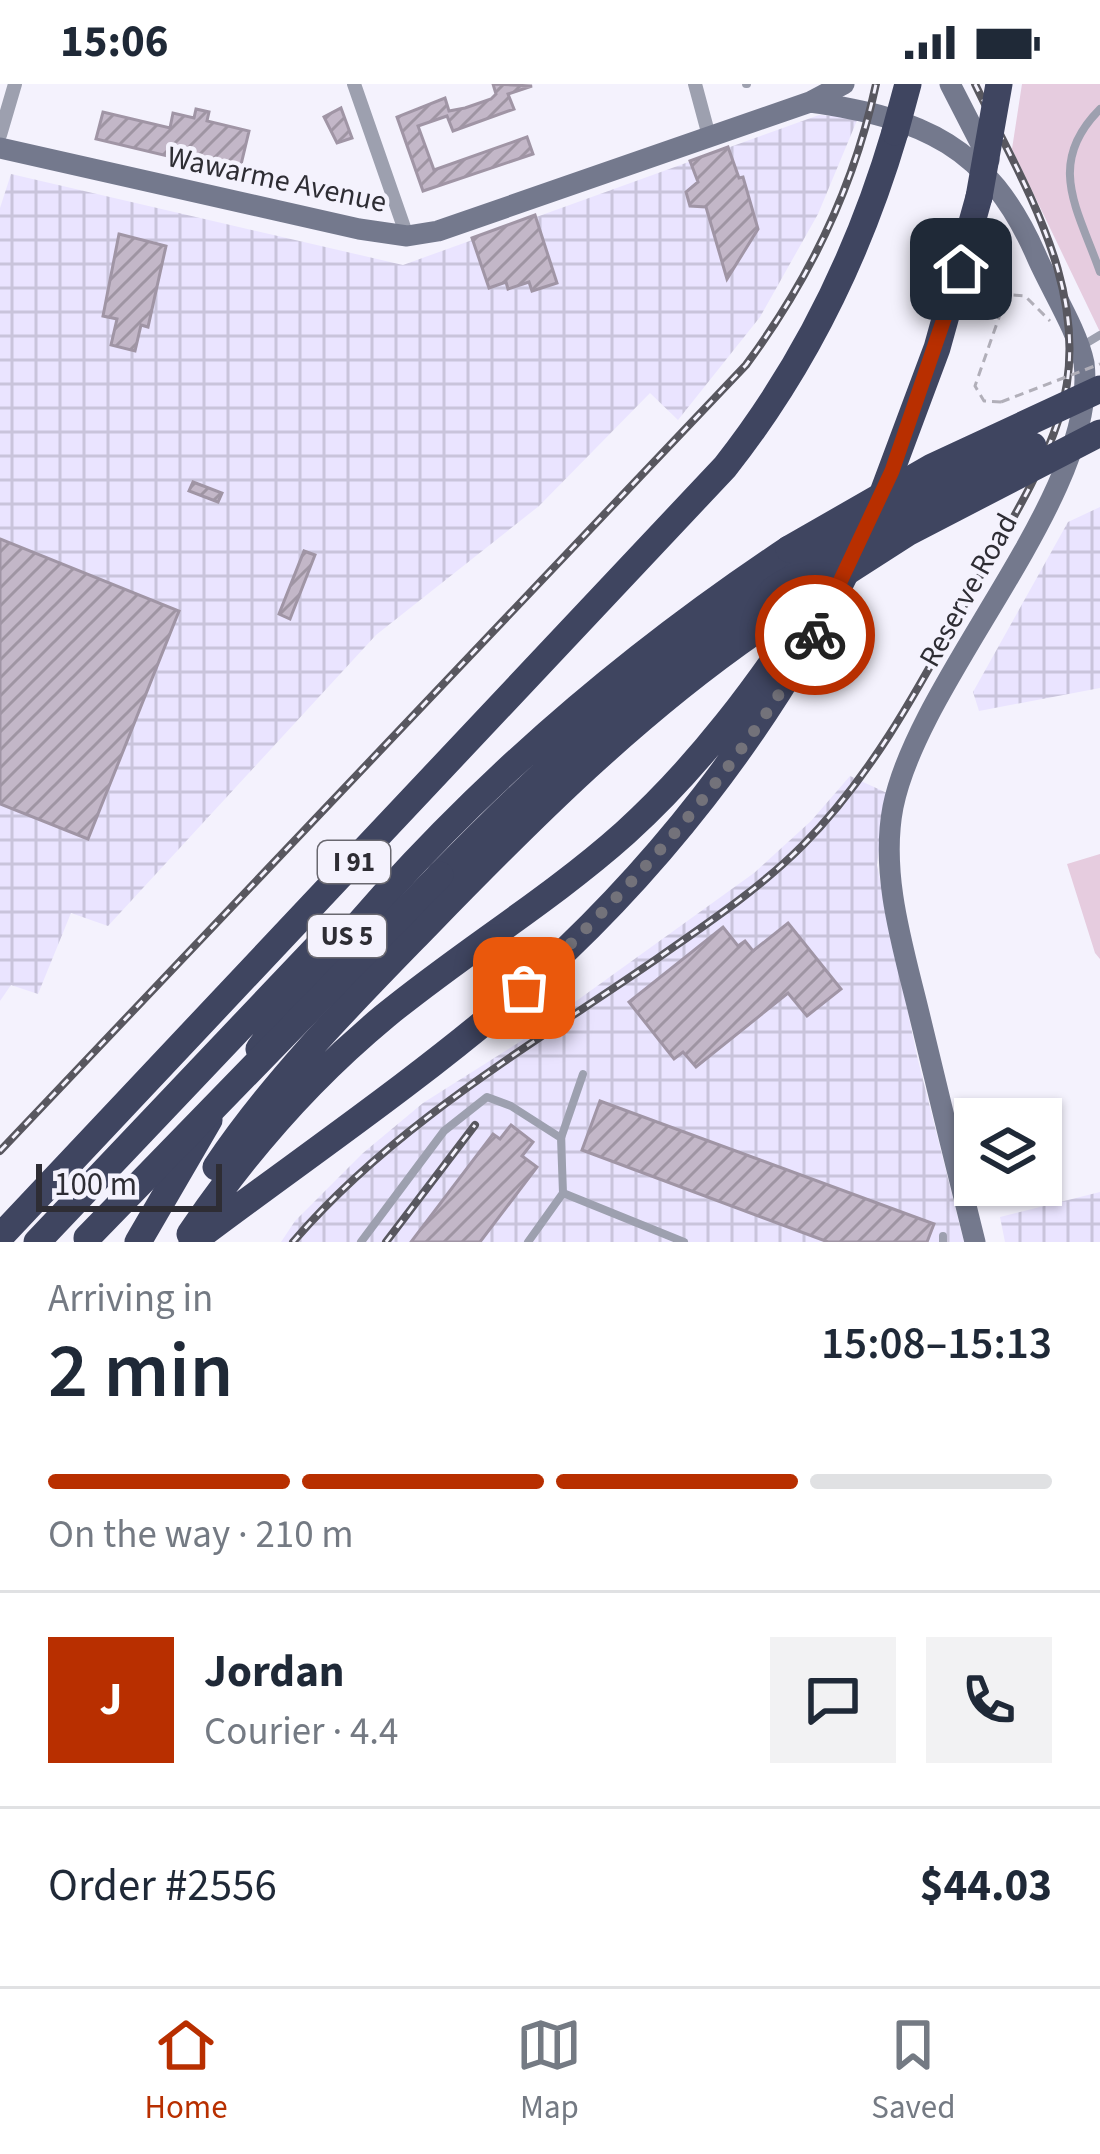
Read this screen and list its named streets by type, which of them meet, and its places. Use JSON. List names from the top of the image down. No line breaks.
{"streets":{"highway":["I 91","US 5"],"street":["Wawarme Avenue","Reserve Road"]},"crossings":[["Wawarme Avenue","Reserve Road"]],"scale_bar":"100 m","page":{"status":"15:06","scale":"100 m","heading":["2 min","Arriving in","15:08–15:13"],"panel":["Jordan","Courier · 4.4","Order #2556","$44.03"],"bar":"On the way · 210 m","round":"J","tabs":["Home","Map","Saved"]}}
